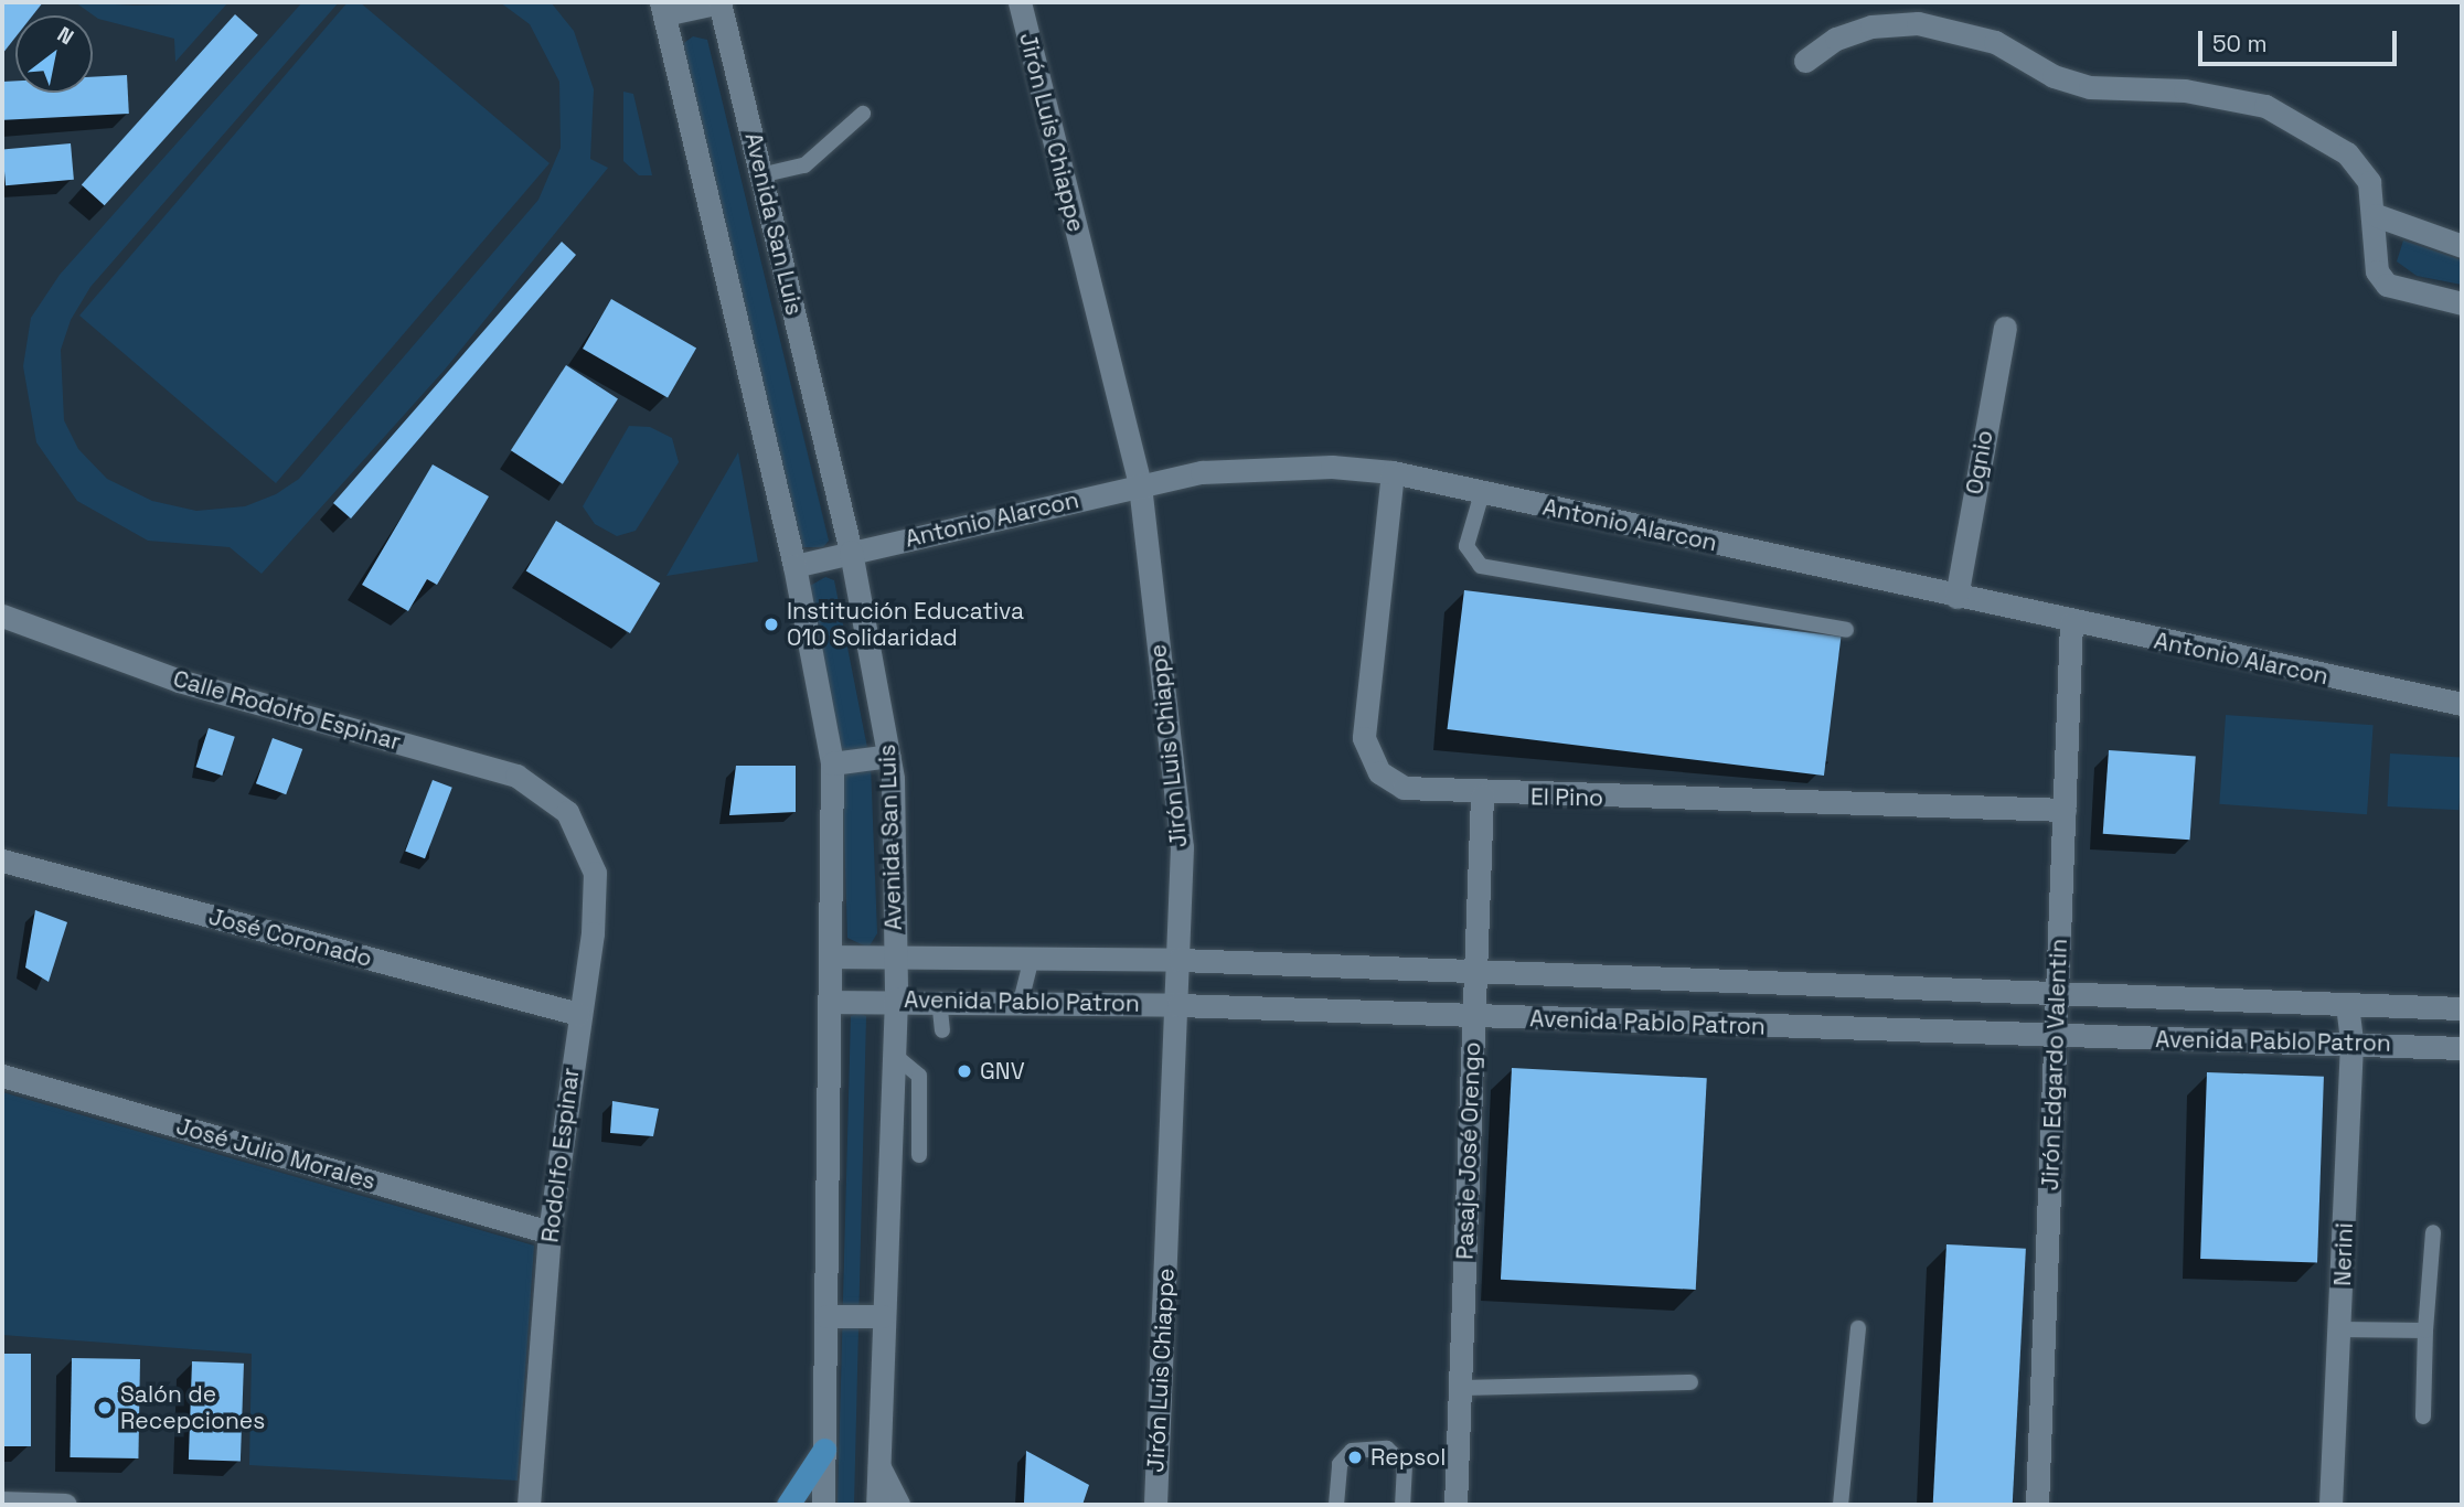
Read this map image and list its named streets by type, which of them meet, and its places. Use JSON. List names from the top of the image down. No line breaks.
{"streets":{"street":["Jirón Luis Chiappe","Avenida San Luis","Ognio","Antonio Alarcon","Calle Rodolfo Espinar","El Pino","José Coronado","Avenida Pablo Patron","Jirón Edgardo Valentin","Pasaje José Orengo","José Julio Morales","Rodolfo Espinar","Nerini"]},"crossings":[["Jirón Luis Chiappe","Antonio Alarcon"],["Jirón Luis Chiappe","Avenida Pablo Patron"],["Avenida San Luis","Antonio Alarcon"],["Avenida San Luis","Avenida Pablo Patron"],["Ognio","Antonio Alarcon"],["Antonio Alarcon","El Pino"],["Antonio Alarcon","Jirón Edgardo Valentin"],["Calle Rodolfo Espinar","Rodolfo Espinar"],["El Pino","Jirón Edgardo Valentin"],["El Pino","Pasaje José Orengo"],["José Coronado","Rodolfo Espinar"],["Avenida Pablo Patron","Jirón Edgardo Valentin"],["Avenida Pablo Patron","Pasaje José Orengo"],["Avenida Pablo Patron","Nerini"],["José Julio Morales","Rodolfo Espinar"]],"places":["Institución Educativa 010 Solidaridad","GNV","Salón de Recepciones","Repsol"],"scale_bar":"50 m","north":"top right"}
